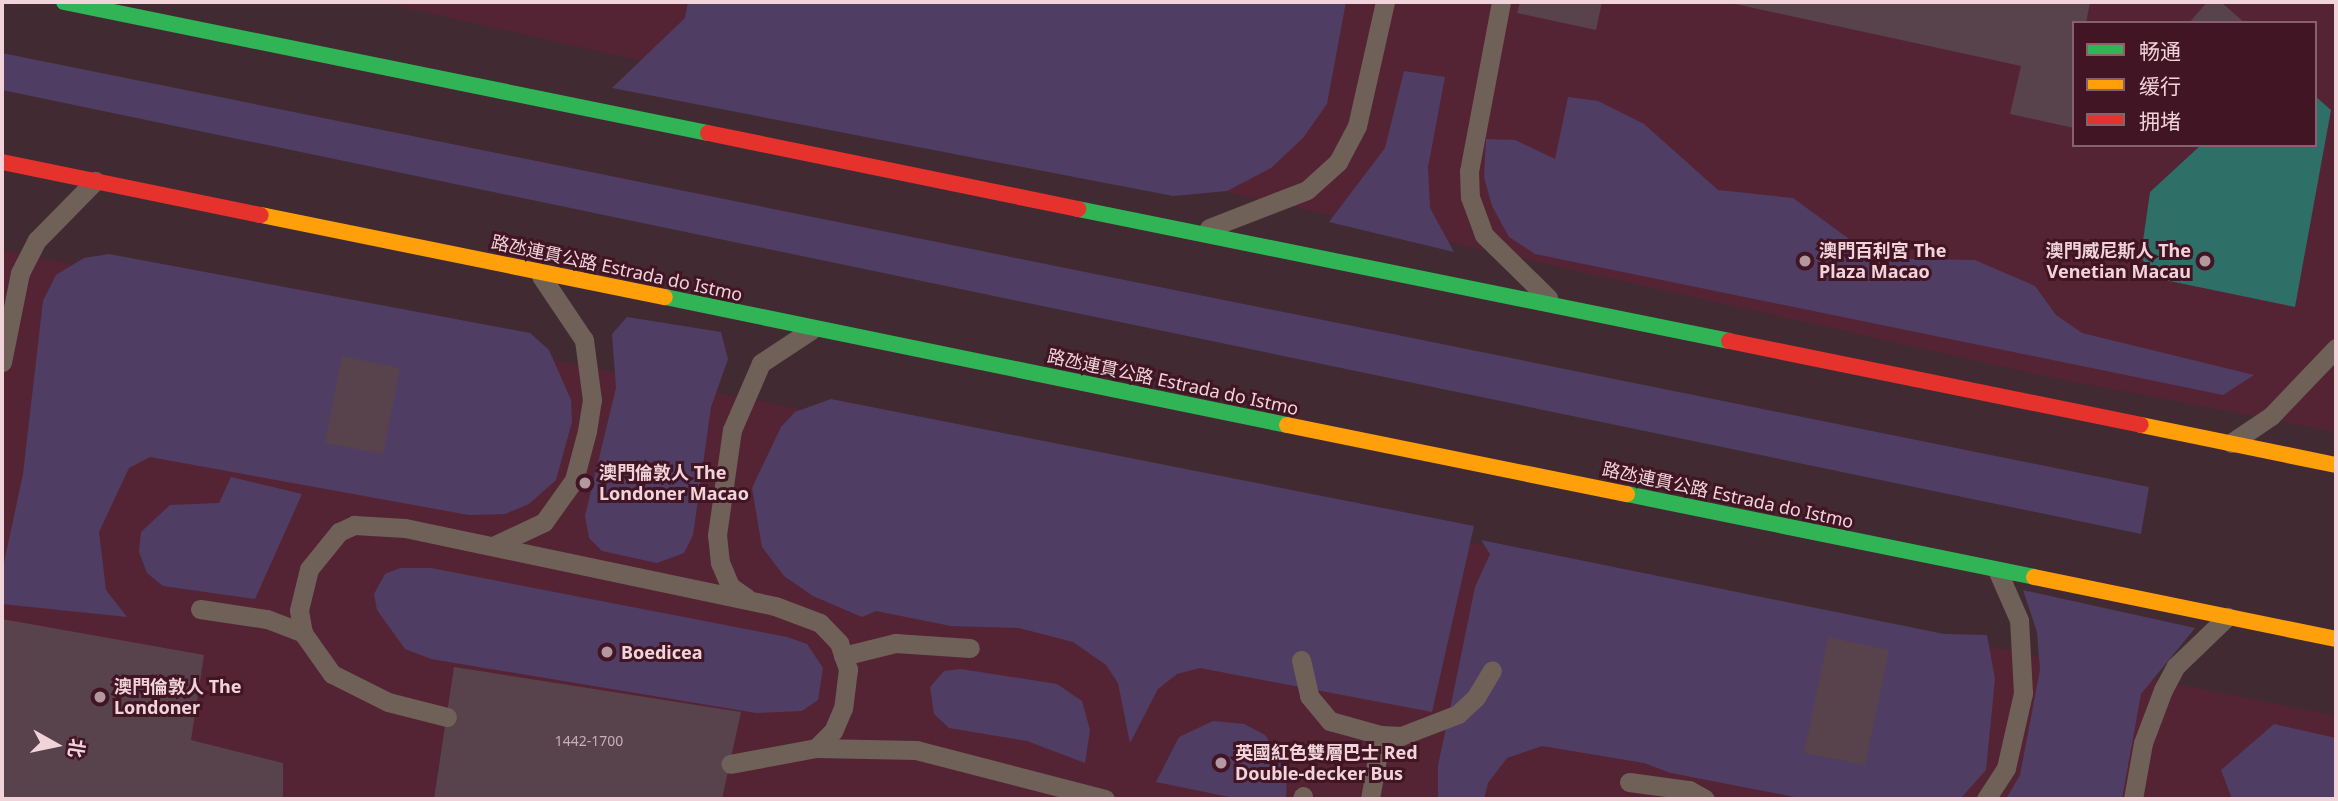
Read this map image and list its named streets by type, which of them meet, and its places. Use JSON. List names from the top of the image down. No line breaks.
{"streets":{"main road":["路氹連貫公路 Estrada do Istmo"]},"places":["澳門百利宮 The Plaza Macao","澳門威尼斯人 The Venetian Macau","澳門倫敦人 The Londoner Macao","Boedicea","澳門倫敦人 The Londoner","英國紅色雙層巴士 Red Double-decker Bus"],"house_numbers":["1442-1700"],"legend":["畅通","缓行","拥堵"],"north":"right"}
